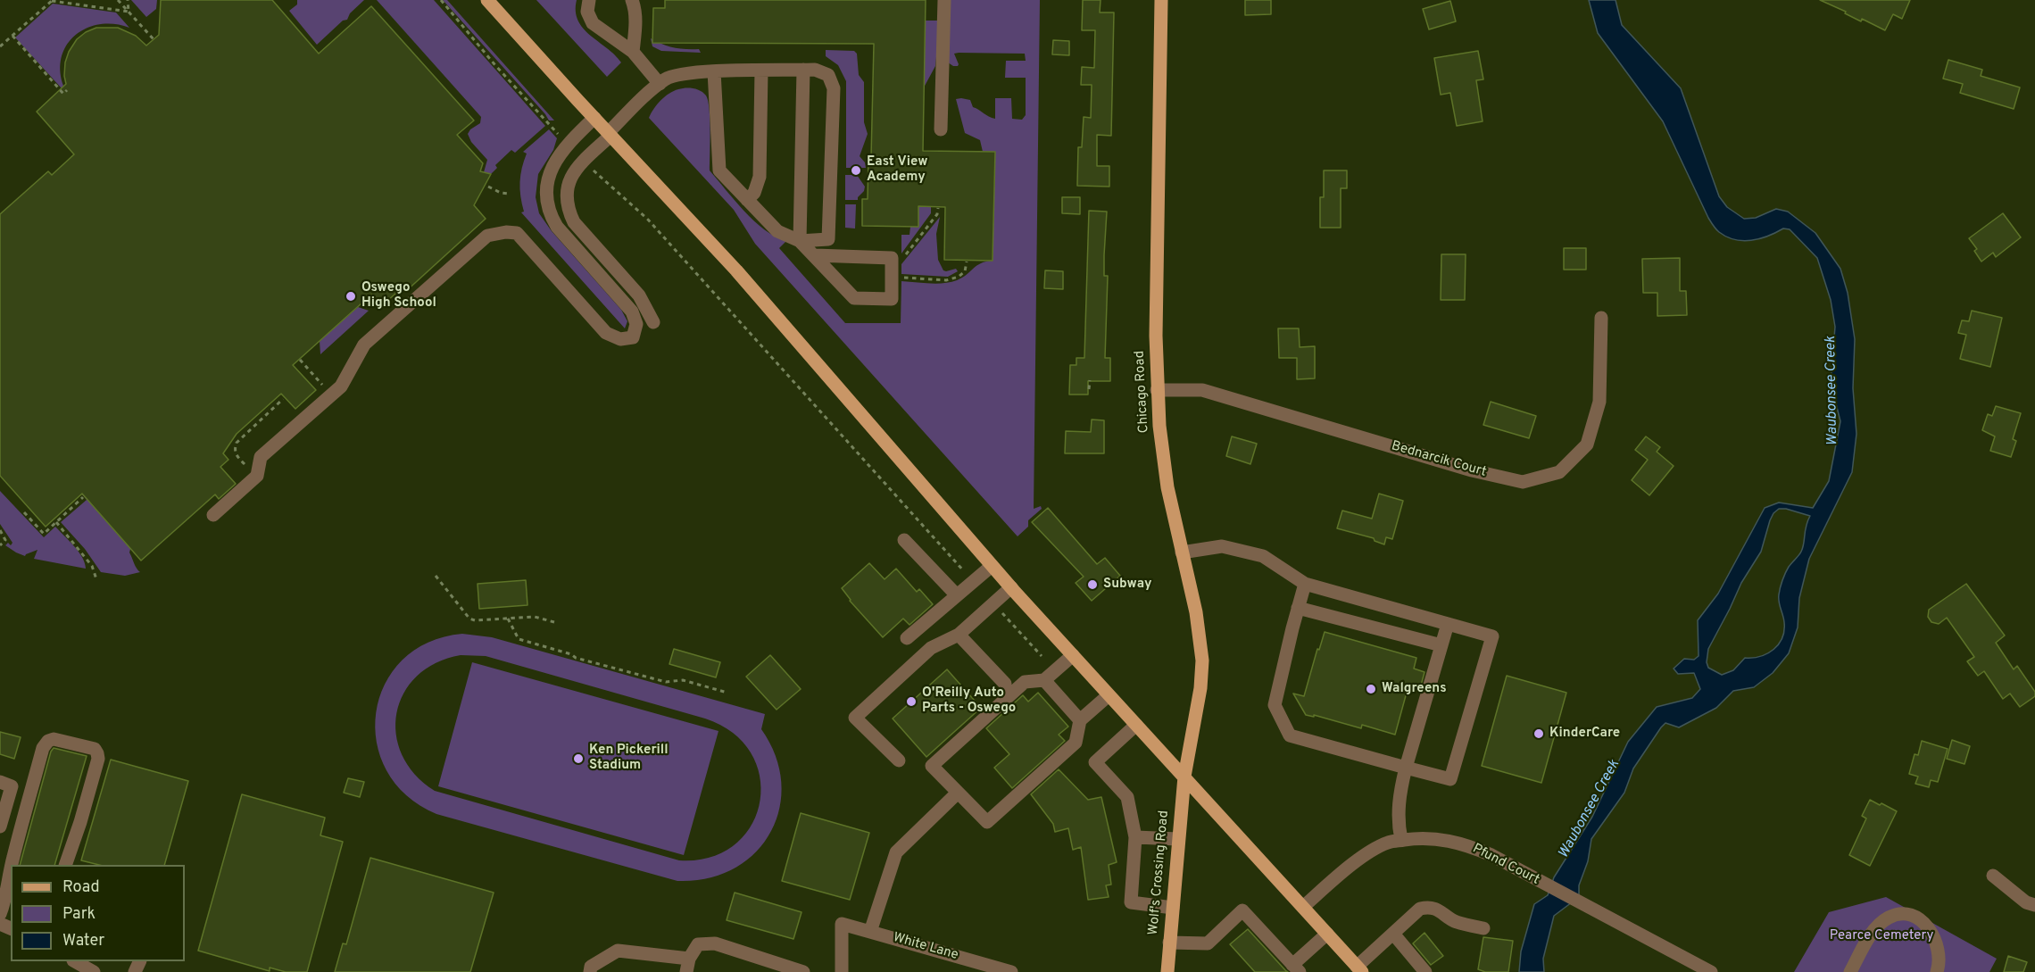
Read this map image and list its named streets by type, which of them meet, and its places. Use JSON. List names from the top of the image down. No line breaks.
{"streets":{"main road":["Chicago Road","Wolf's Crossing Road"],"street":["Bednarcik Court","Pfund Court","White Lane"]},"crossings":[["Chicago Road","Bednarcik Court"],["Chicago Road","Wolf's Crossing Road"]],"water":["Waubonsee Creek"],"parks":["Pearce Cemetery"],"places":["East View Academy","Oswego High School","Subway","Walgreens","O'Reilly Auto Parts - Oswego","KinderCare","Ken Pickerill Stadium"],"legend":["Road","Park","Water"]}
